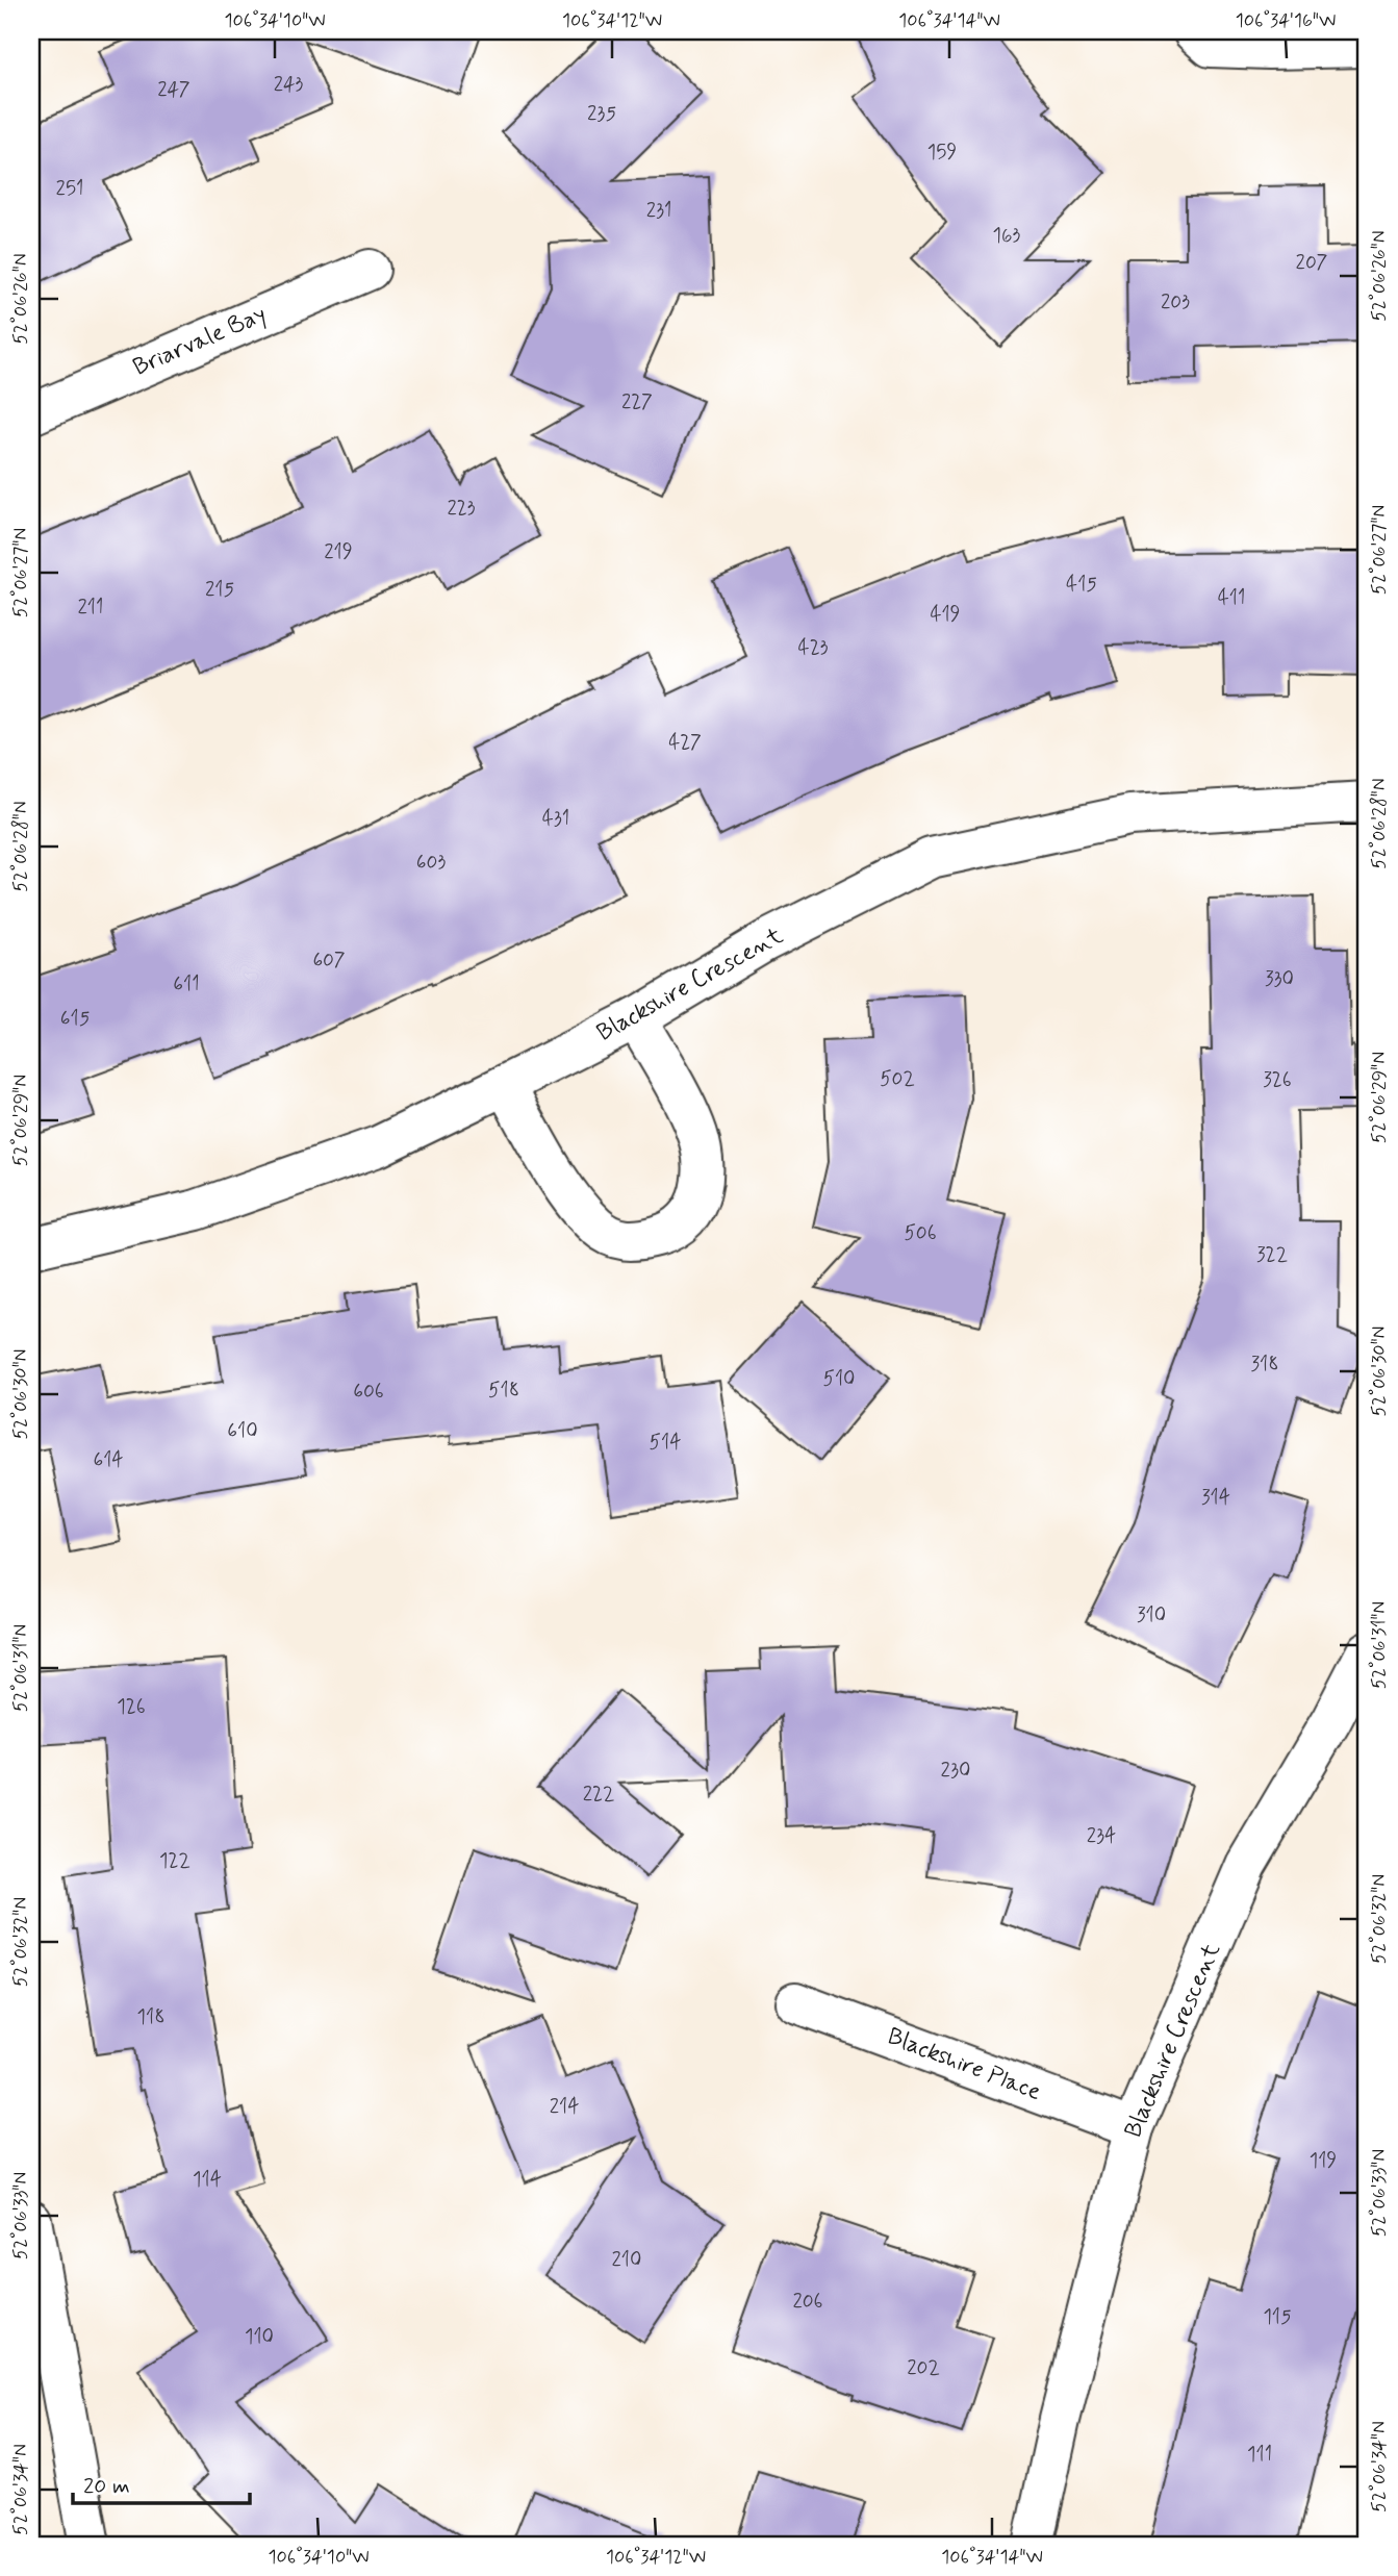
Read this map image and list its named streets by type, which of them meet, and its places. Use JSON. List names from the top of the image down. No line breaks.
{"streets":{"street":["Briarvale Bay","Blackshire Crescent","Blackshire Place"]},"crossings":[["Blackshire Crescent","Blackshire Place"]],"house_numbers":["243","247","235","159","251","231","163","207","203","227","223","219","415","215","411","211","419","423","427","431","603","607","330","611","615","502","326","506","322","318","510","518","606","610","514","614","314","310","126","230","222","234","122","118","214","119","114","210","206","115","110","202","111"],"scale_bar":"20 m","coordinates":["106°34'10\"W","106°34'12\"W","106°34'14\"W","106°34'16\"W","52°06'26\"N","52°06'27\"N","52°06'28\"N","52°06'29\"N","52°06'30\"N","52°06'31\"N","52°06'32\"N","52°06'33\"N","52°06'34\"N"]}
